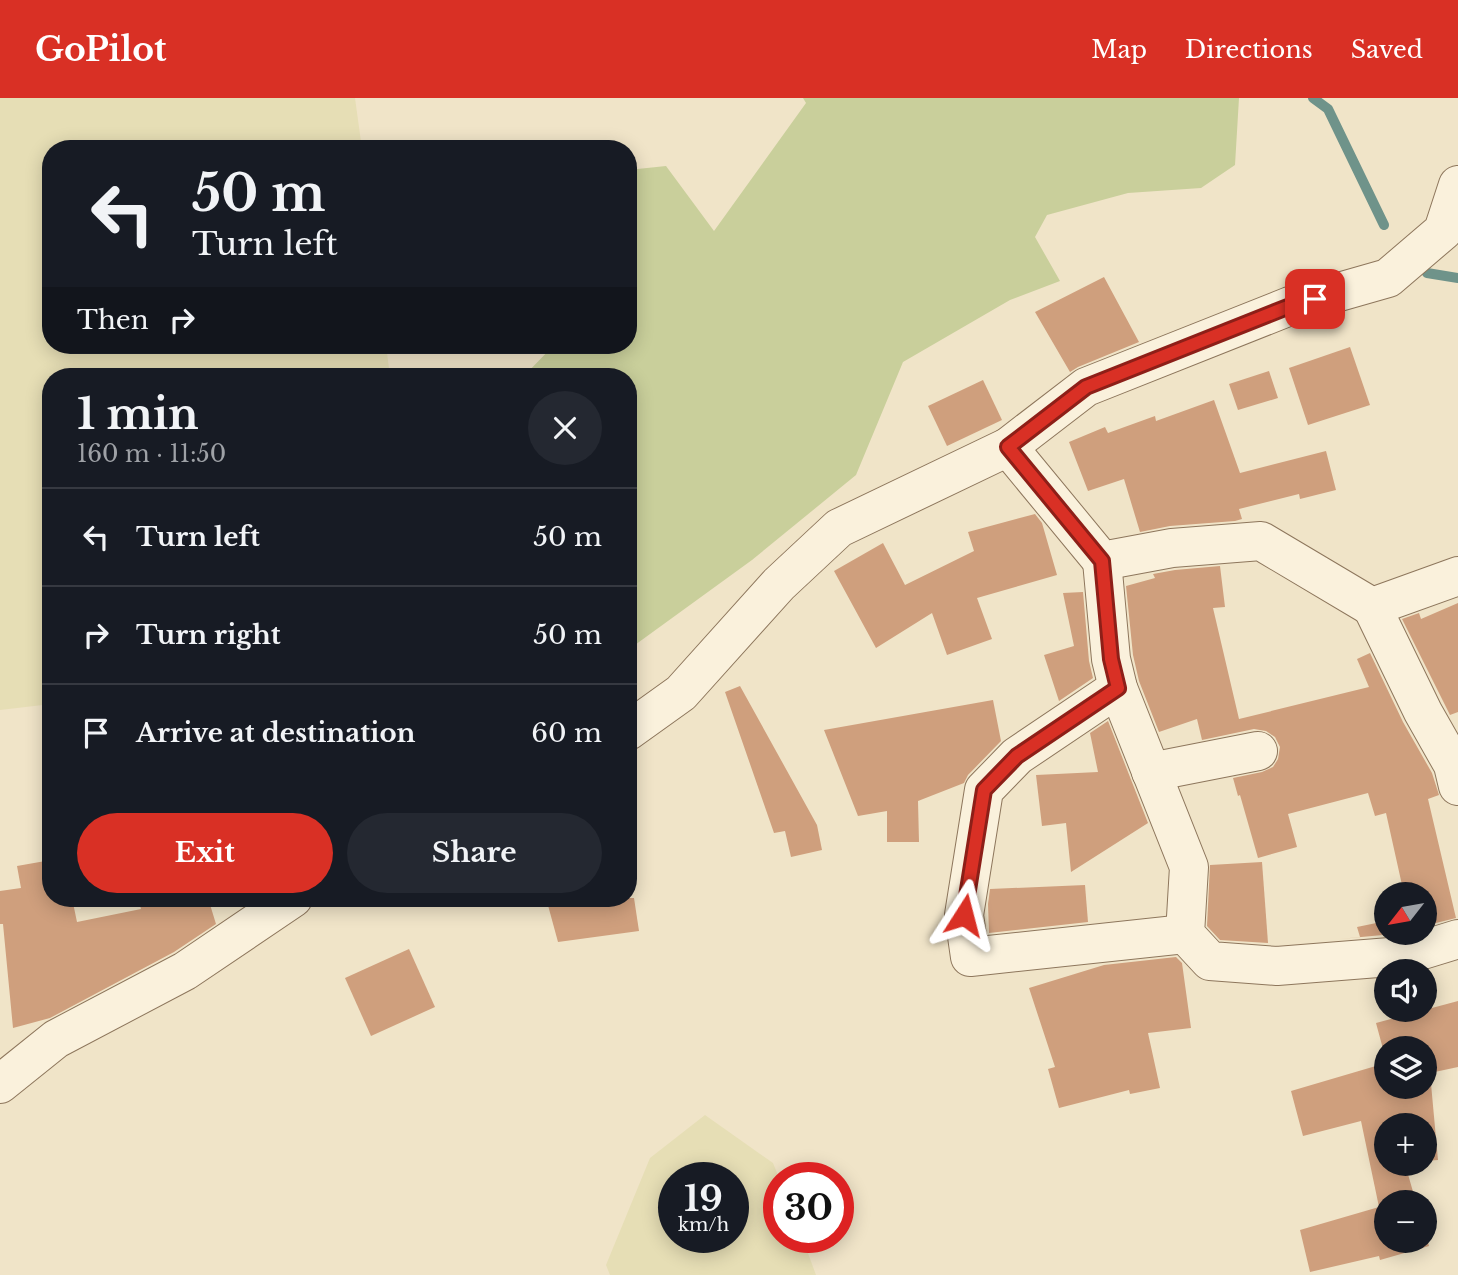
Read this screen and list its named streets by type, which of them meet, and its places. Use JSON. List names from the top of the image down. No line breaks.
{"north":"bottom left","page":{"header":"GoPilot","nav":["Map","Directions","Saved"],"turn":["50 m","Turn left"],"then":"Then","heading":["1 min","160 m · 11:50"],"list":[{"name":"Turn left","value":"50 m"},{"name":"Turn right","value":"50 m"},{"name":"Arrive at destination","value":"60 m"}],"buttons":["Exit","Share"],"map_buttons":["+","−"],"speed":"19 km/h","limit":"30"}}
